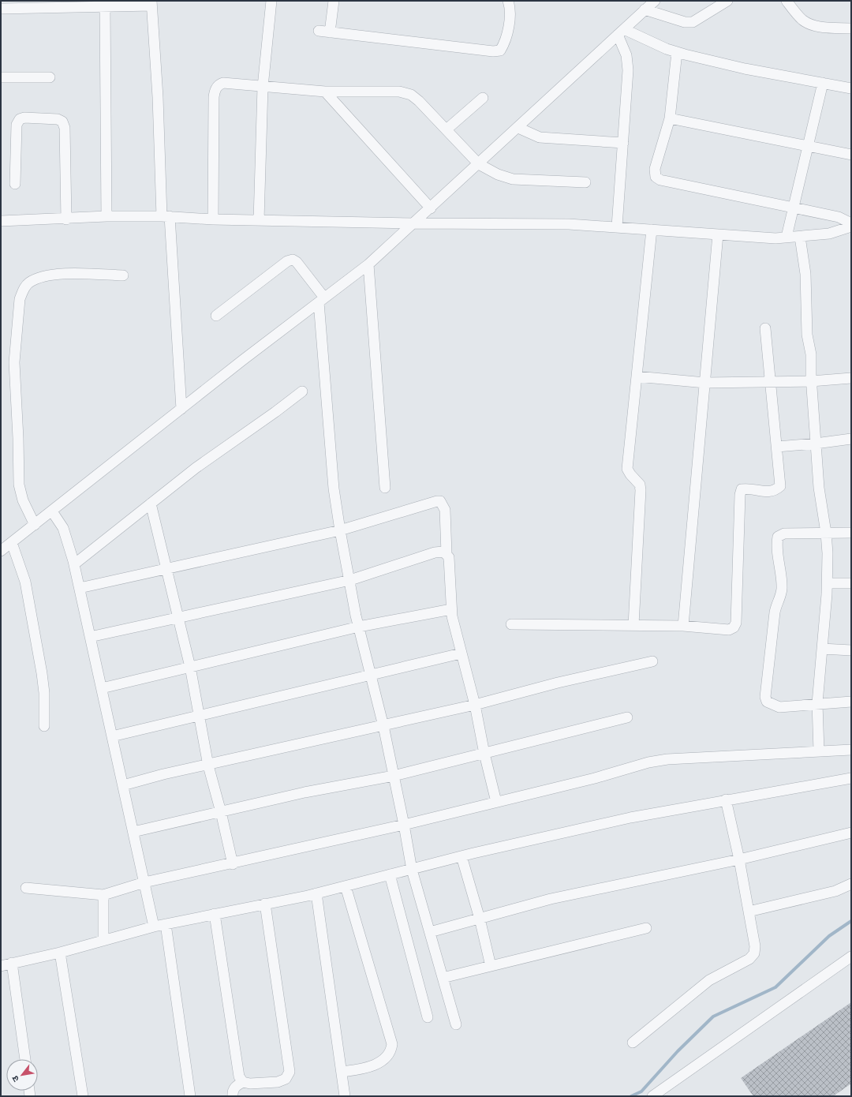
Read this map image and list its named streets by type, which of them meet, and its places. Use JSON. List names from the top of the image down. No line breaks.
{"north":"bottom left"}
